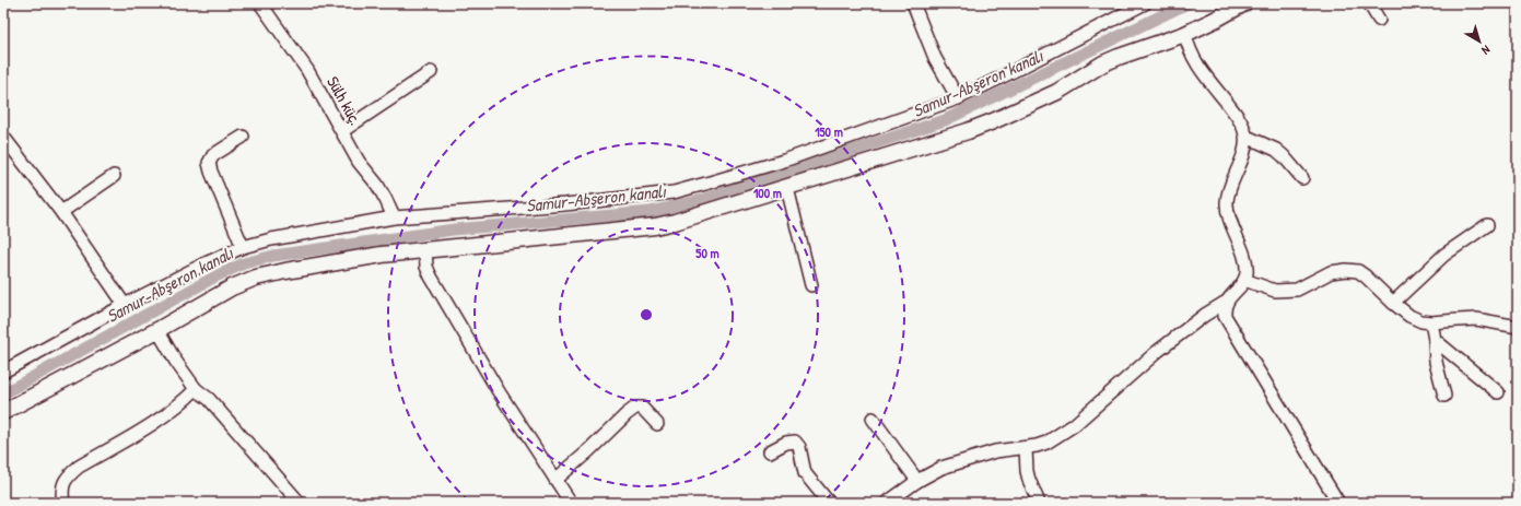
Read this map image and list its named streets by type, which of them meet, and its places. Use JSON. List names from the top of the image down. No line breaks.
{"streets":{"street":["Sülh küç."]},"water":["Samur-Abşeron kanalı"],"north":"bottom right","rings":["150 m","100 m","50 m"]}
